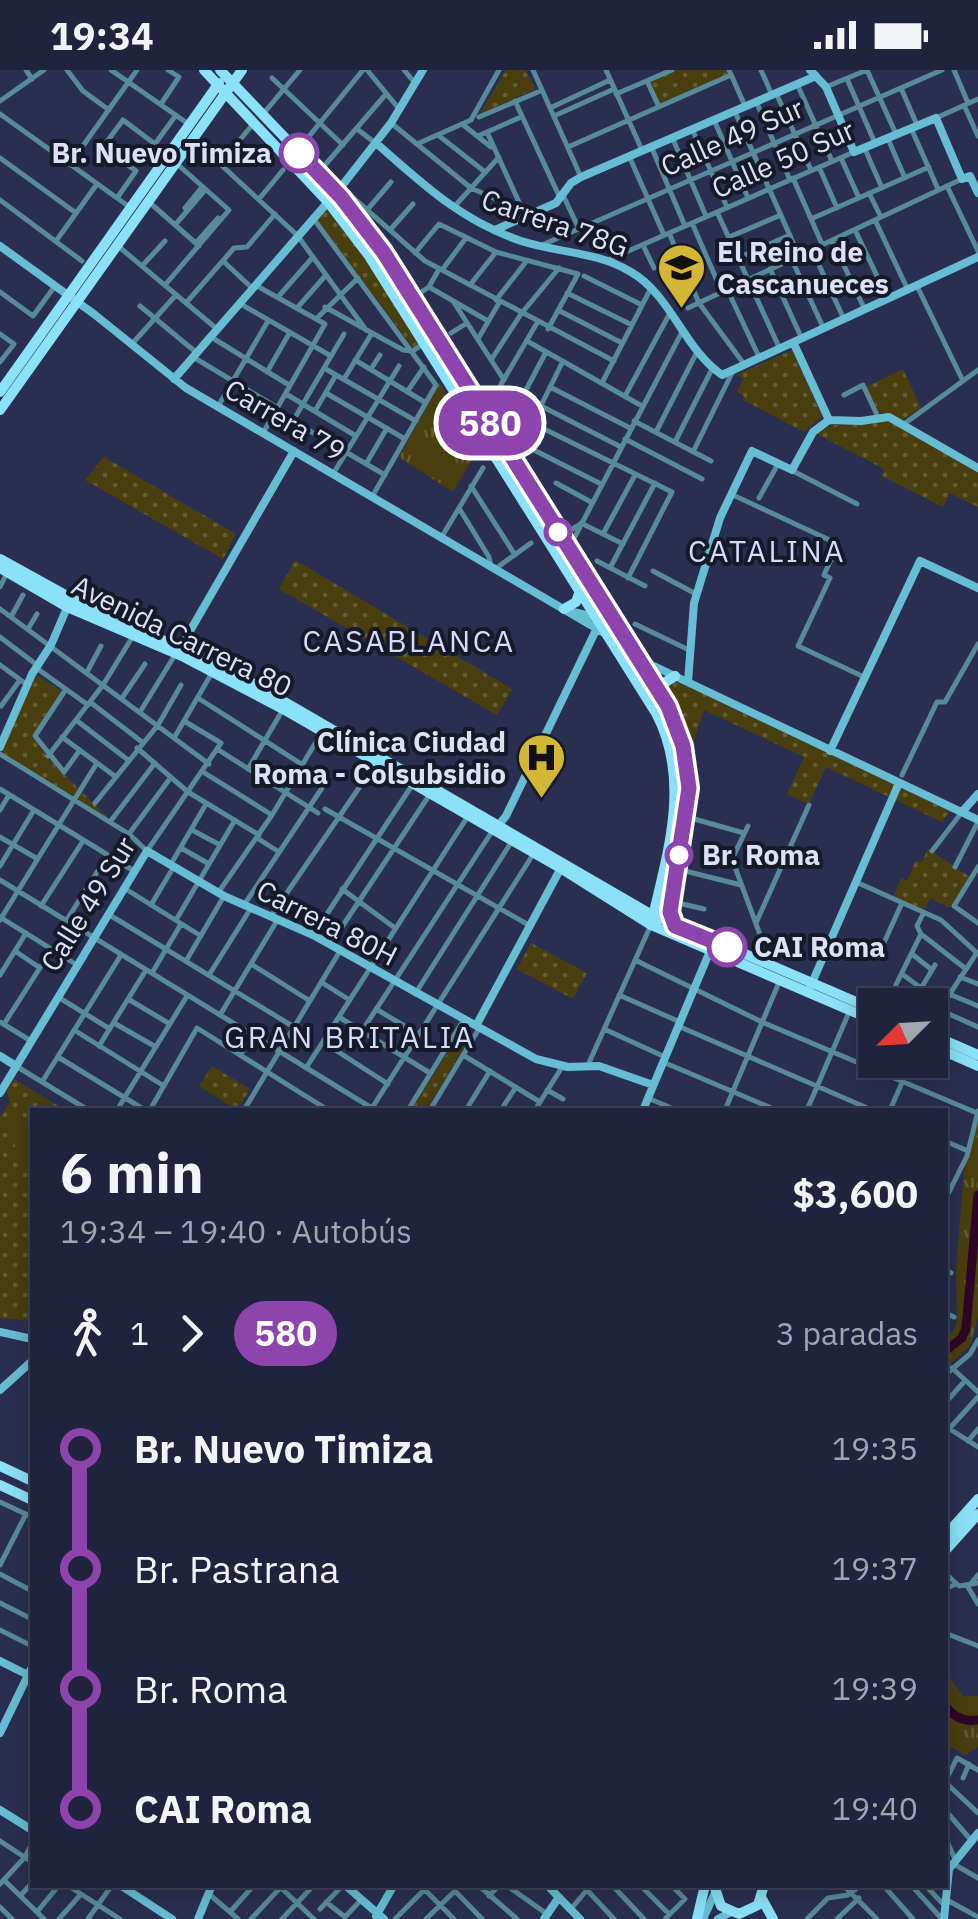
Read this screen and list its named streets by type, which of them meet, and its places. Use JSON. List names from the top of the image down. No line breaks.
{"streets":{"main road":["Avenida Carrera 80"],"street":["Calle 49 Sur","Calle 50 Sur","Carrera 78G","Carrera 79","Carrera 80H"]},"crossings":[["Calle 49 Sur","Carrera 78G"],["Calle 49 Sur","Carrera 80H"],["Calle 50 Sur","Carrera 78G"]],"districts":["CATALINA","CASABLANCA","GRAN BRITALIA"],"places":{"other":["Br. Nuevo Timiza","Br. Roma","CAI Roma"],"school or university":["El Reino de Cascanueces"],"hospital":["Clínica Ciudad Roma - Colsubsidio"]},"lines":["bus line 580"],"north":"bottom left","page":{"status":"19:34","on_map":"580","heading":["6 min","19:34 – 19:40 · Autobús","$3,600"],"legs":["1","580","3 paradas"],"list":[{"name":"Br. Nuevo Timiza","value":"19:35"},{"name":"Br. Pastrana","value":"19:37"},{"name":"Br. Roma","value":"19:39"},{"name":"CAI Roma","value":"19:40"}]}}
